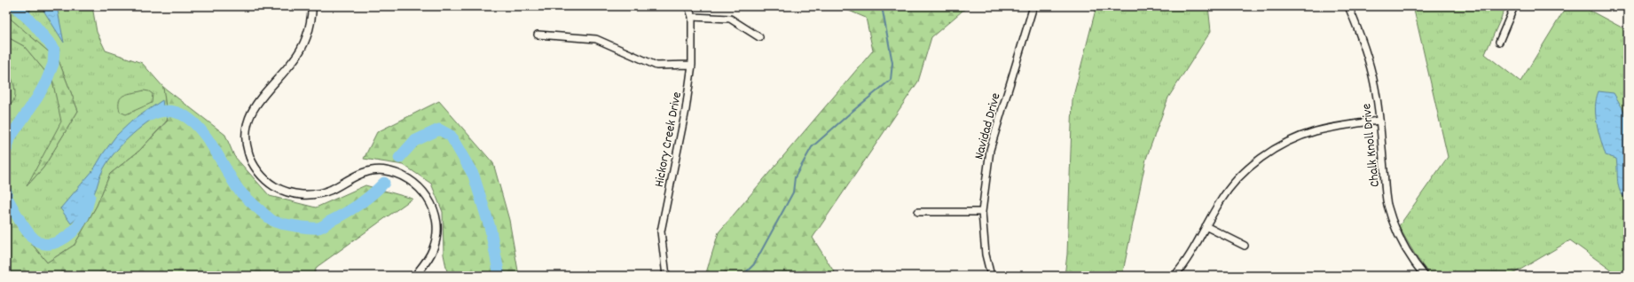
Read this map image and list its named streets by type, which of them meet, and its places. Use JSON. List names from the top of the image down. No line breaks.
{"streets":{"street":["Navidad Drive","Hickory Creek Drive","Chalk Knoll Drive"]}}
